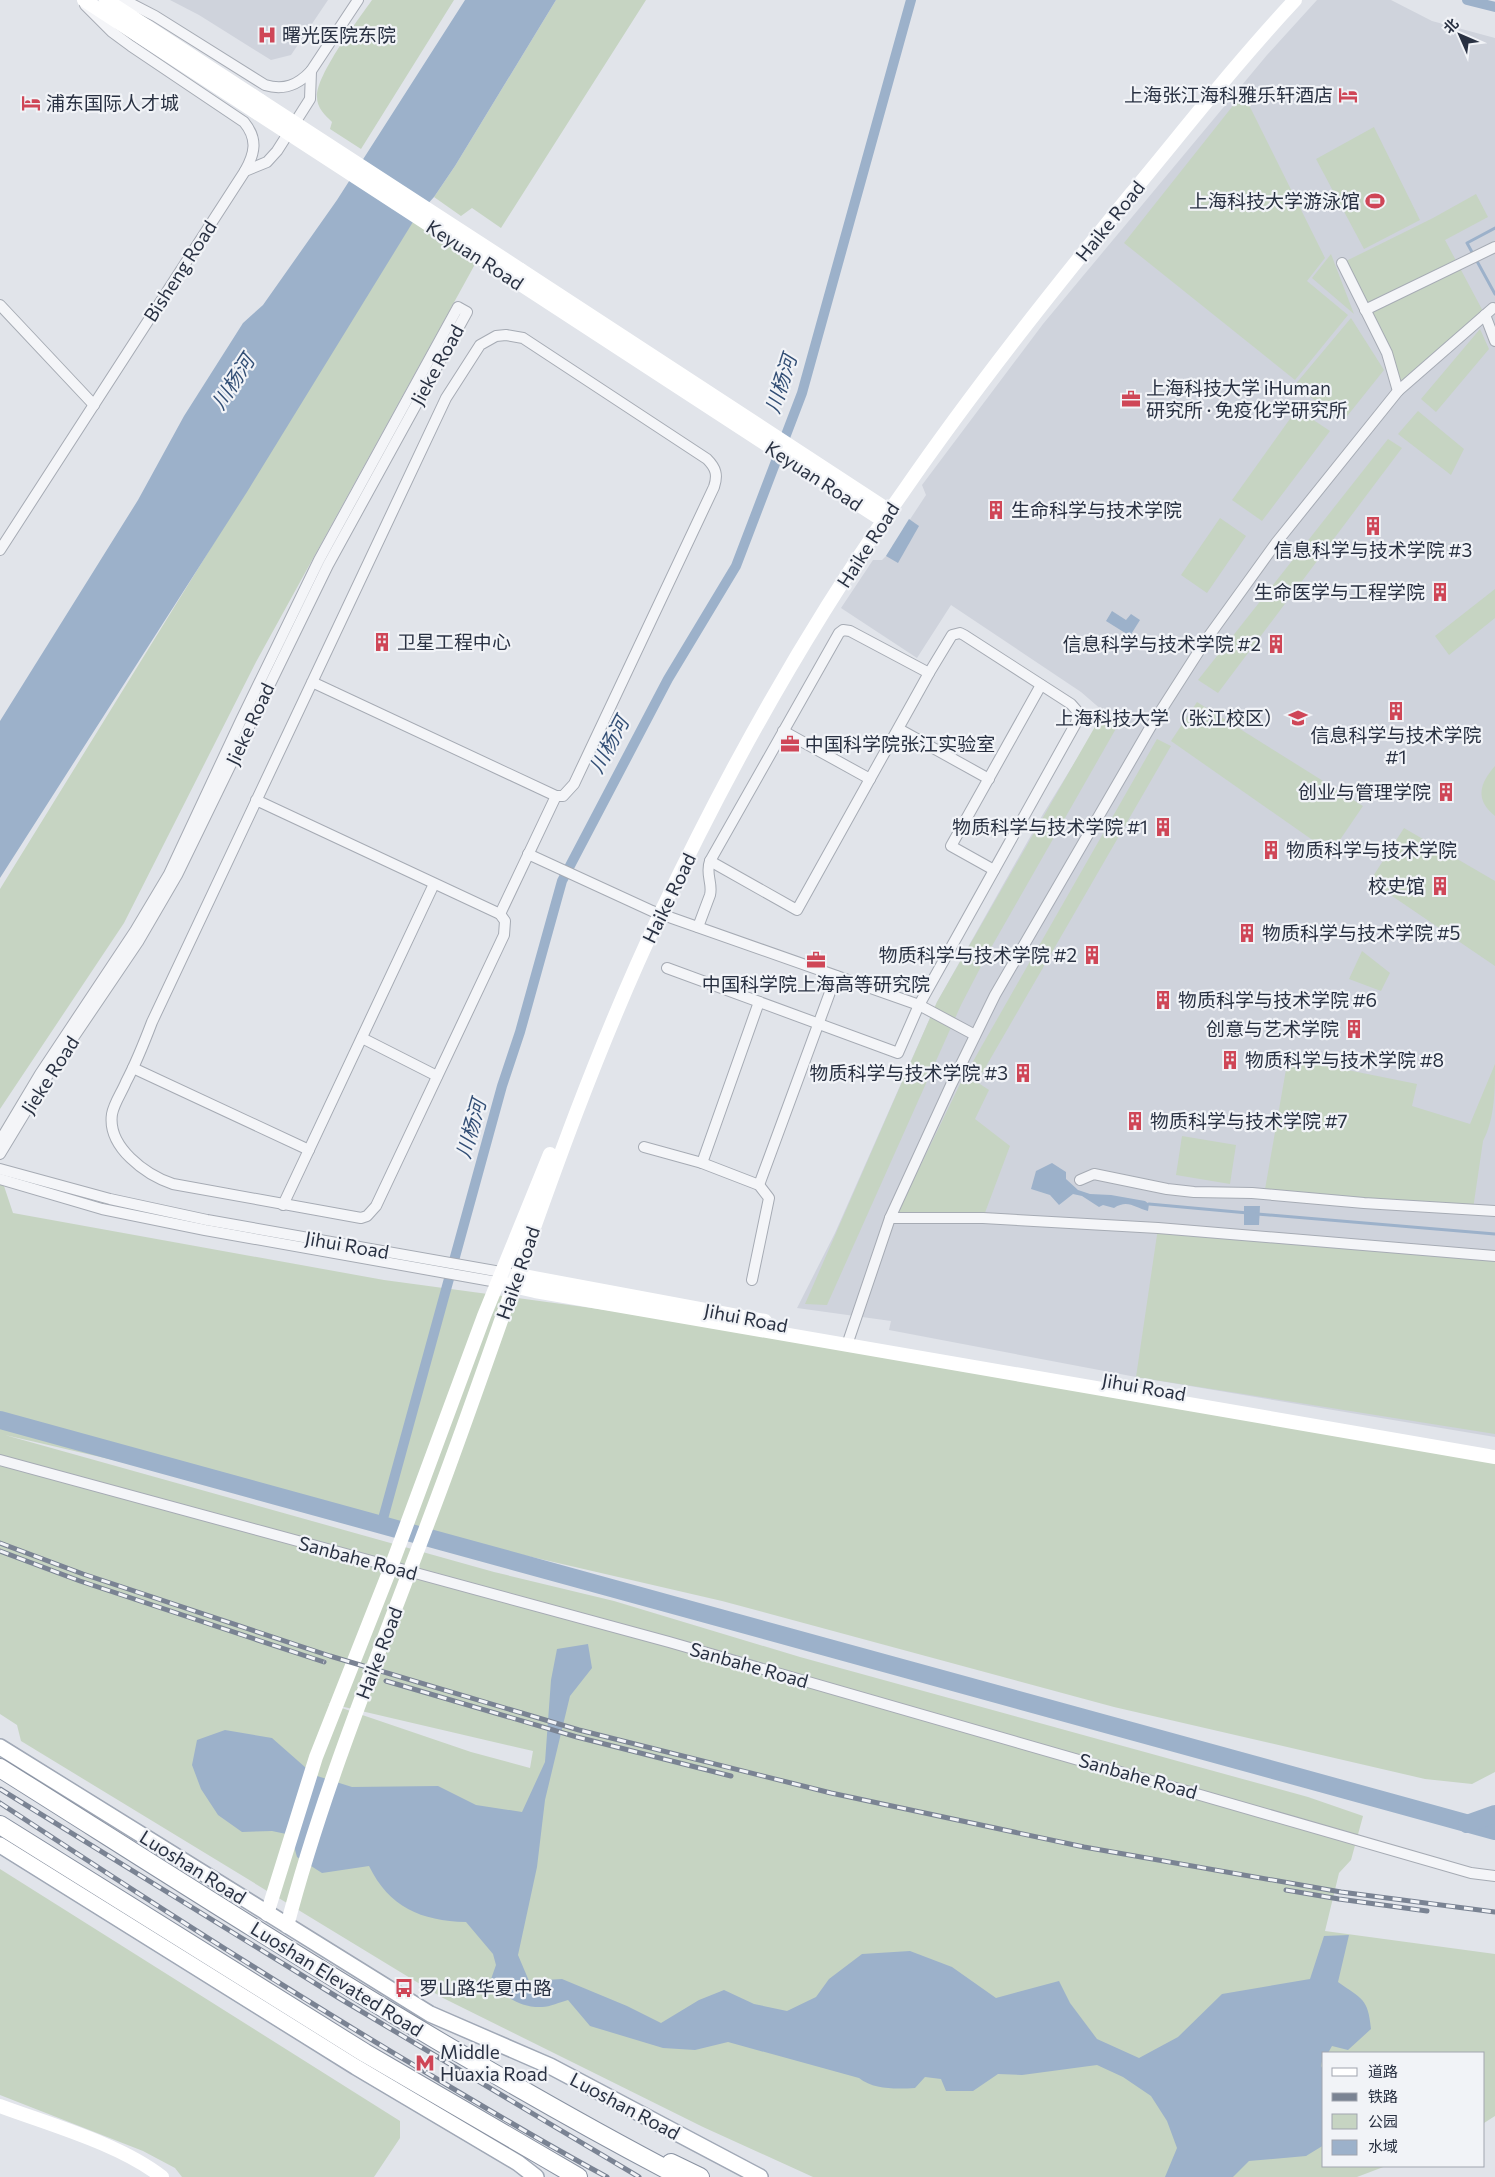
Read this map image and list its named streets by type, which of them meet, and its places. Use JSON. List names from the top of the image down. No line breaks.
{"streets":{"highway":["Luoshan Elevated Road"],"main road":["Luoshan Road"],"street":["Haike Road","Keyuan Road","Bisheng Road","Jieke Road","Jihui Road","Sanbahe Road"]},"crossings":[["Haike Road","Keyuan Road"],["Haike Road","Jihui Road"],["Haike Road","Sanbahe Road"],["Haike Road","Luoshan Road"],["Keyuan Road","Bisheng Road"]],"water":["川杨河"],"places":{"hospital":["曙光医院东院"],"hotel":["上海张江海科雅乐轩酒店","浦东国际人才城"],"sports":["上海科技大学游泳馆"],"office":["上海科技大学 iHuman 研究所 · 免疫化学研究所","中国科学院张江实验室","中国科学院上海高等研究院"],"building":["生命科学与技术学院","信息科学与技术学院 #3","生命医学与工程学院","卫星工程中心","信息科学与技术学院 #2","信息科学与技术学院 #1","创业与管理学院","物质科学与技术学院 #1","物质科学与技术学院","校史馆","物质科学与技术学院 #5","物质科学与技术学院 #2","物质科学与技术学院 #6","创意与艺术学院","物质科学与技术学院 #8","物质科学与技术学院 #3","物质科学与技术学院 #7"],"school or university":["上海科技大学（张江校区）"],"bus stop":["罗山路华夏中路"],"metro station":["Middle Huaxia Road"]},"legend":["道路","铁路","公园","水域"],"north":"top left"}
